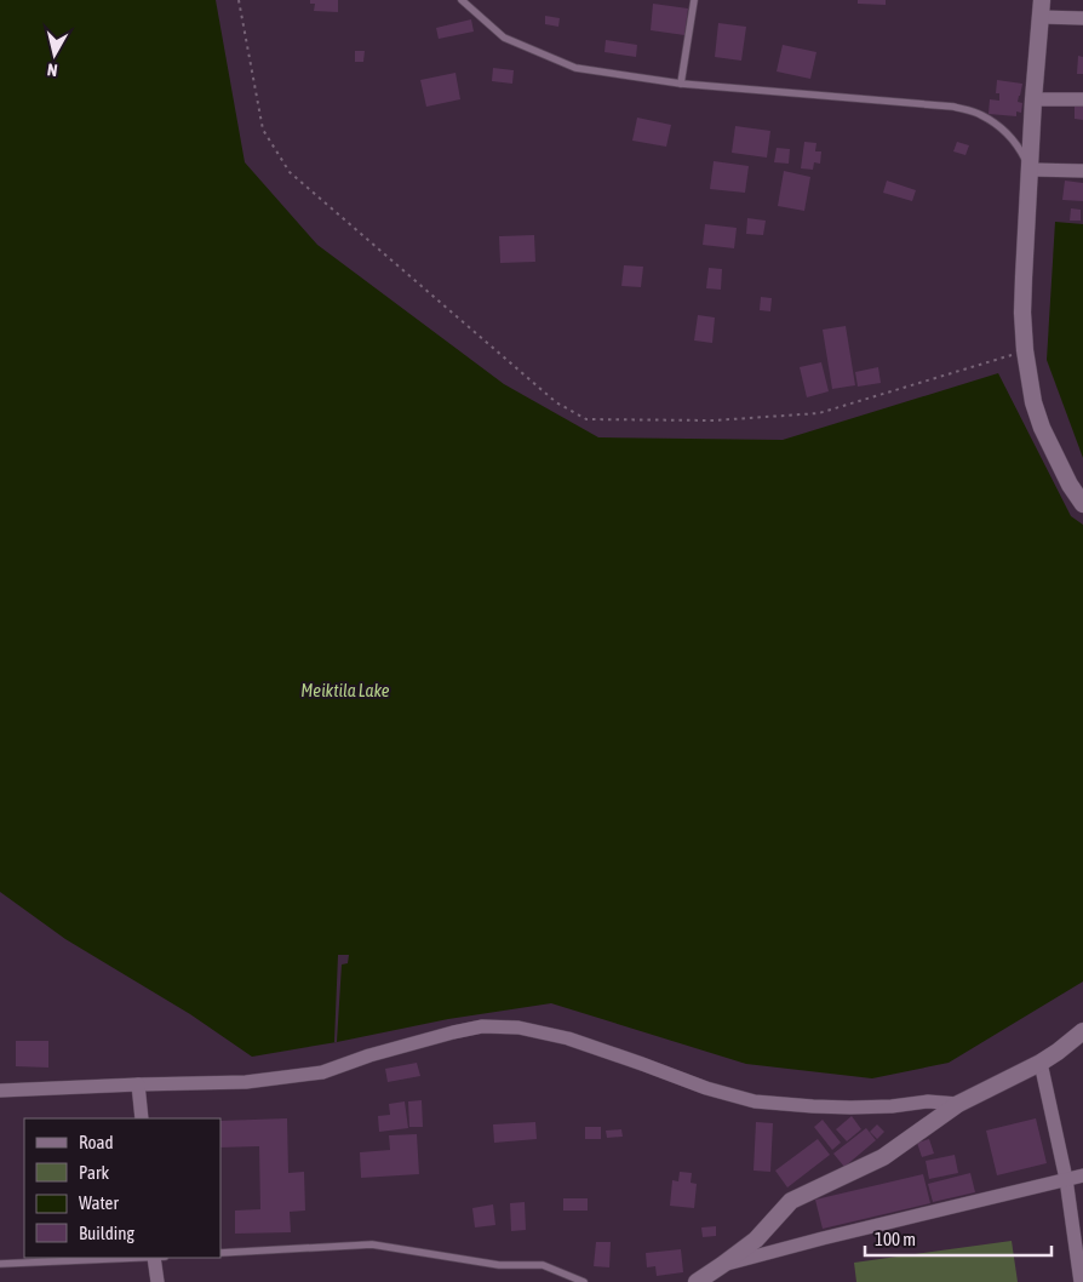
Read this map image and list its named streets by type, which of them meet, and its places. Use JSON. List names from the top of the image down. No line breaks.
{"water":["Meiktila Lake"],"legend":["Road","Park","Water","Building"],"scale_bar":"100 m","north":"bottom"}
